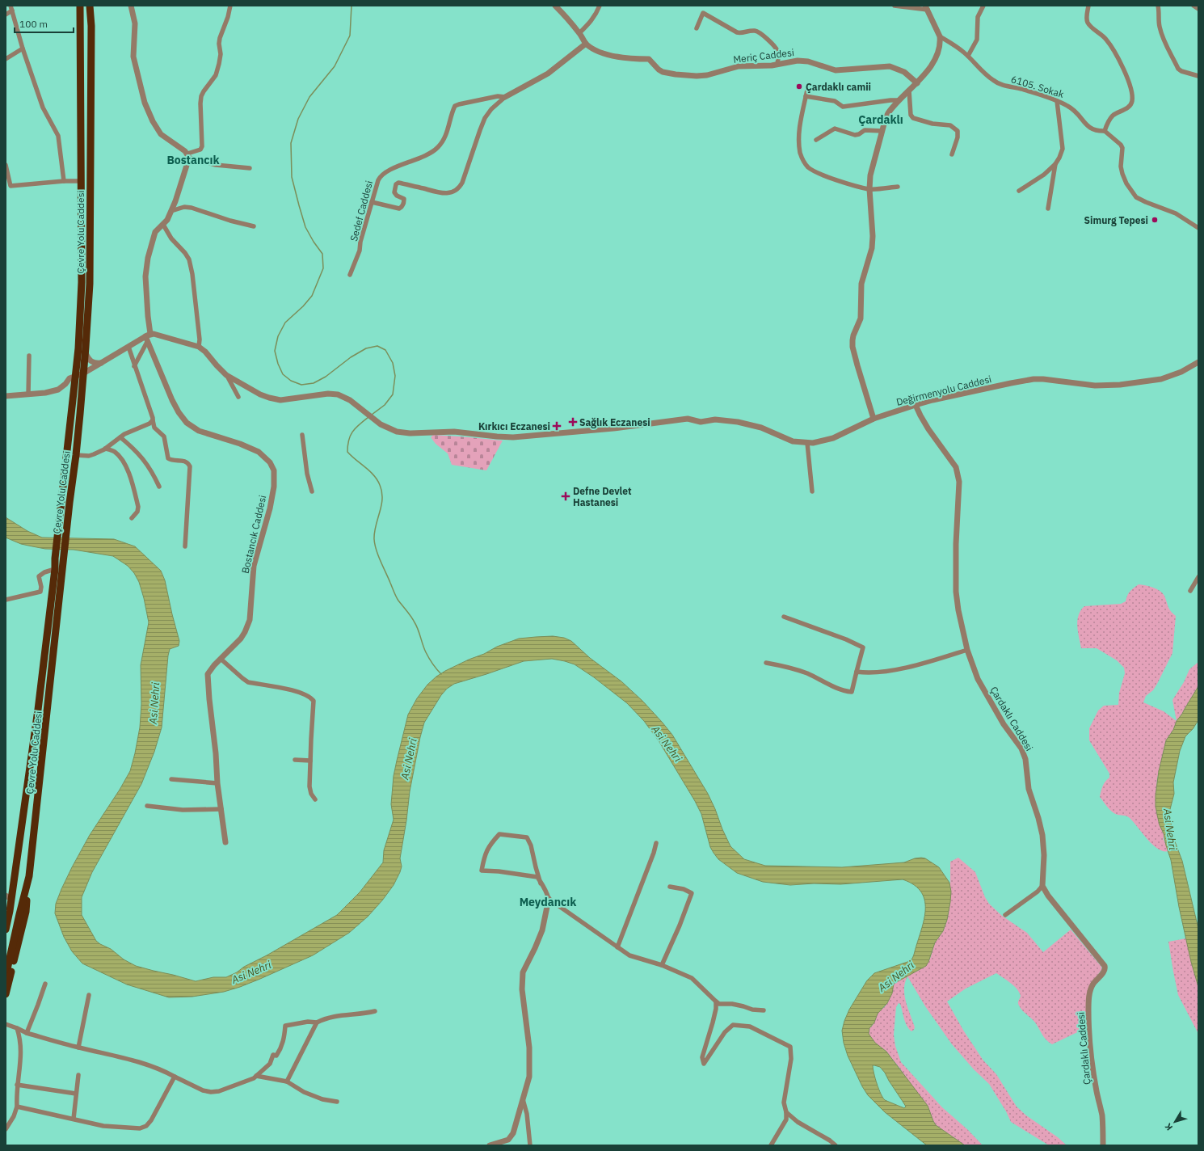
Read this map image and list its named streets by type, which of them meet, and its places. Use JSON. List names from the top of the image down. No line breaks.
{"streets":{"highway":["Çevre Yolu Caddesi"],"street":["Meriç Caddesi","6105. Sokak","Sedef Caddesi","Değirmenyolu Caddesi","Bostancık Caddesi","Çardaklı Caddesi"]},"crossings":[["Meriç Caddesi","Sedef Caddesi"],["Değirmenyolu Caddesi","Bostancık Caddesi"],["Değirmenyolu Caddesi","Çardaklı Caddesi"]],"districts":["Çardaklı","Bostancık","Meydancık"],"water":["Asi Nehri"],"places":{"other":["Çardaklı camii","Simurg Tepesi"],"health":["Sağlık Eczanesi","Kırkıcı Eczanesi","Defne Devlet Hastanesi"]},"scale_bar":"100 m","north":"bottom left"}
